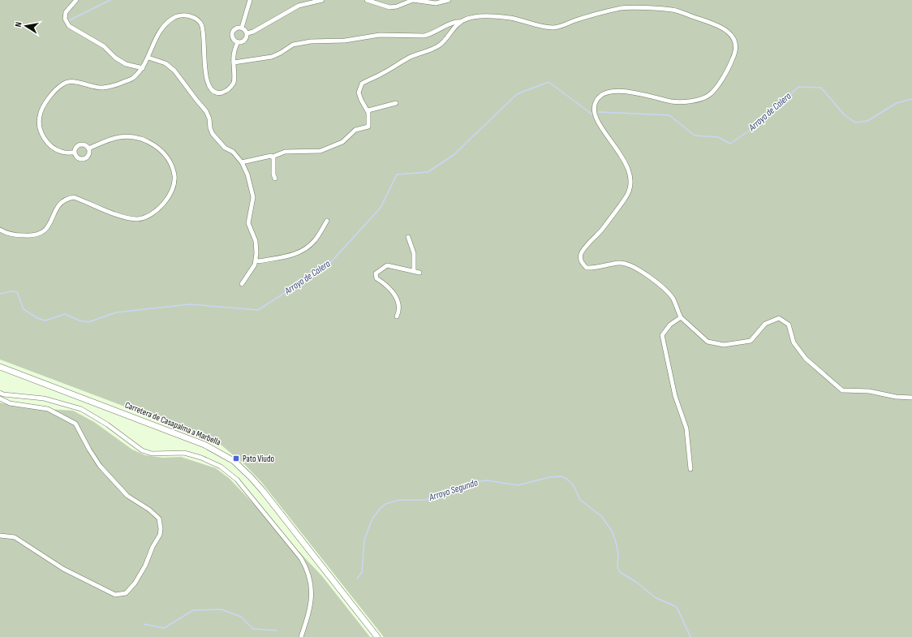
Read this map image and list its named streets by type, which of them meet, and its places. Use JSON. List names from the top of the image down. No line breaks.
{"streets":{"main road":["Carretera de Casapalma a Marbella"]},"water":["Arroyo de Calera","Arroyo Segundo"],"places":{"transit":["Pato Viudo"]},"north":"left"}
